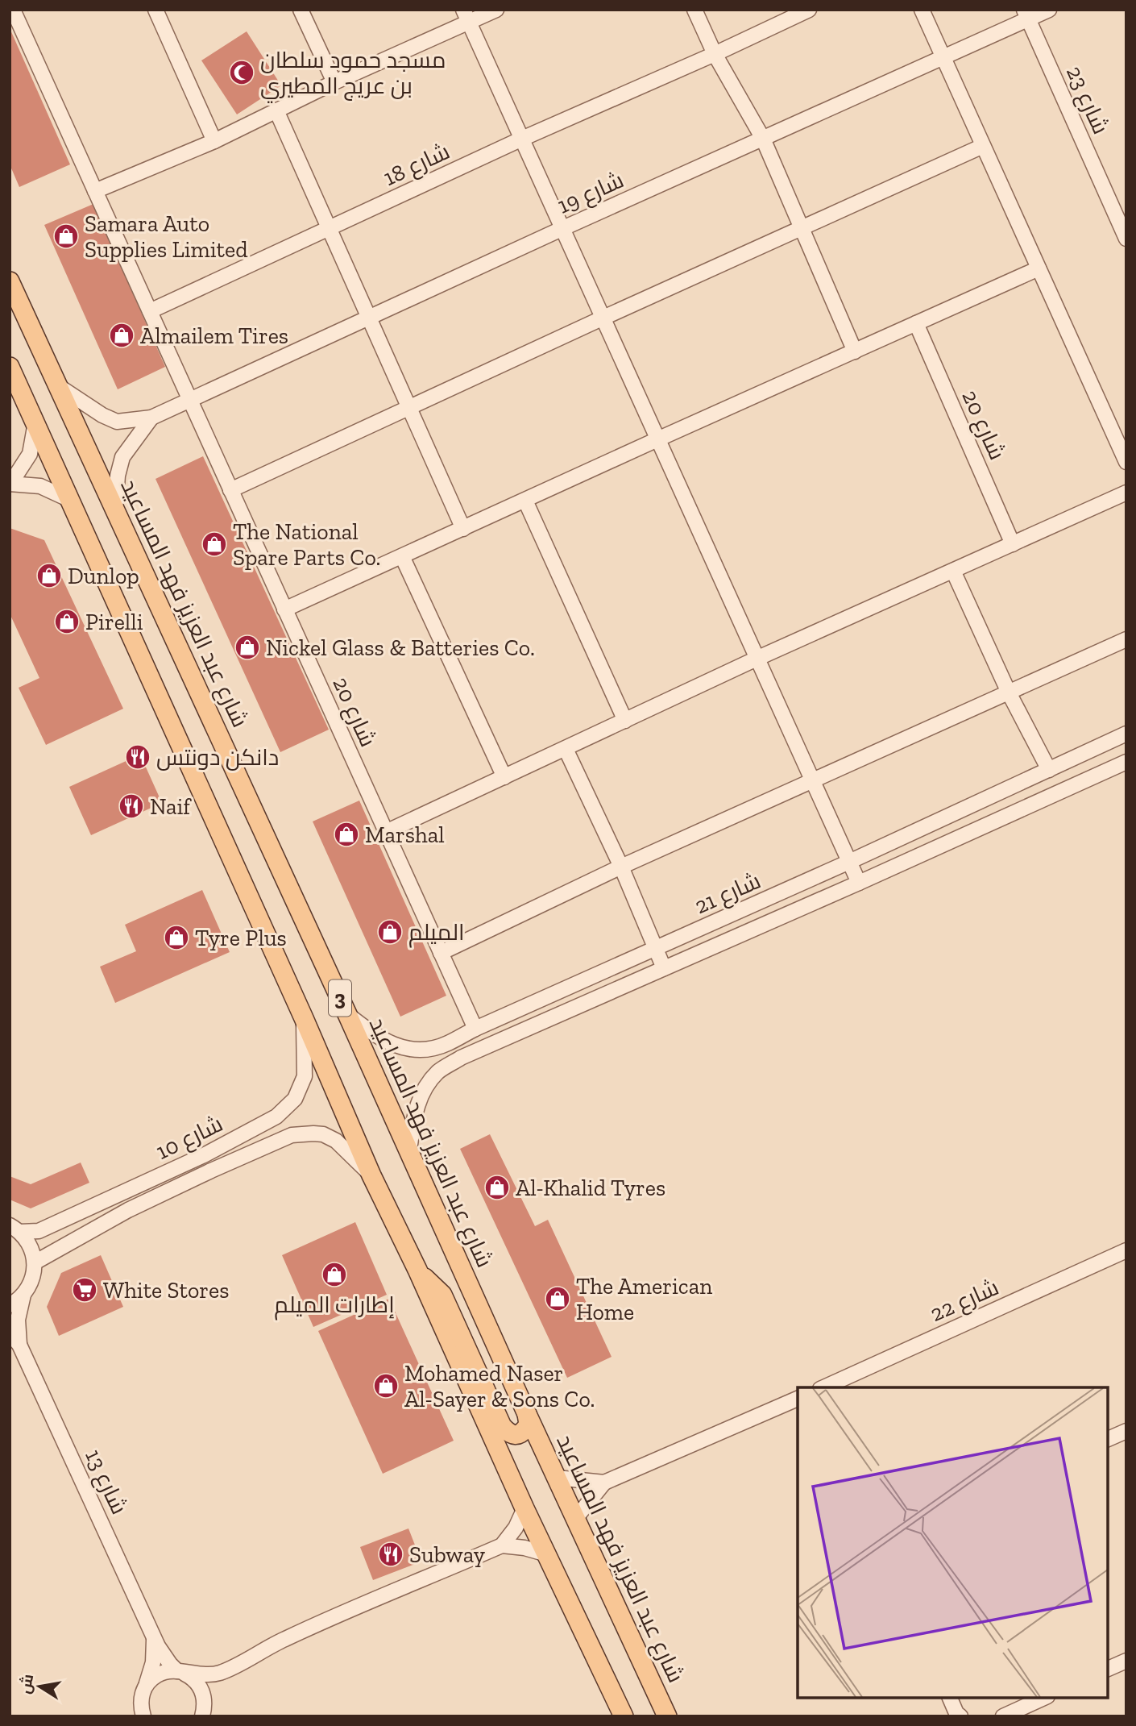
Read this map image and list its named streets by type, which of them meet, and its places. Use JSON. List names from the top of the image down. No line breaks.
{"streets":{"main road":["شارع عبد العزيز فهد المساعيد","3"],"street":["شارع 23","شارع 18","شارع 19","شارع 20","شارع 21","شارع 10","شارع 22","شارع 13"]},"crossings":[["شارع 23","شارع 19"],["شارع 19","شارع 20"],["شارع 19","شارع عبد العزيز فهد المساعيد"],["شارع 20","شارع 21"],["شارع عبد العزيز فهد المساعيد","شارع 21"],["3","شارع 10"],["شارع 10","شارع 13"]],"places":{"mosque":["مسجد حمود سلطان بن عريج المطيري"],"shop":["Samara Auto Supplies Limited","Almailem Tires","The National Spare Parts Co.","Dunlop","Pirelli","Nickel Glass & Batteries Co.","Marshal","الميلم","Tyre Plus","Al-Khalid Tyres","إطارات الميلم","The American Home","Mohamed Naser Al-Sayer & Sons Co."],"restaurant":["دانكن دونتس","Naif","Subway"],"supermarket":["White Stores"]},"north":"left"}
